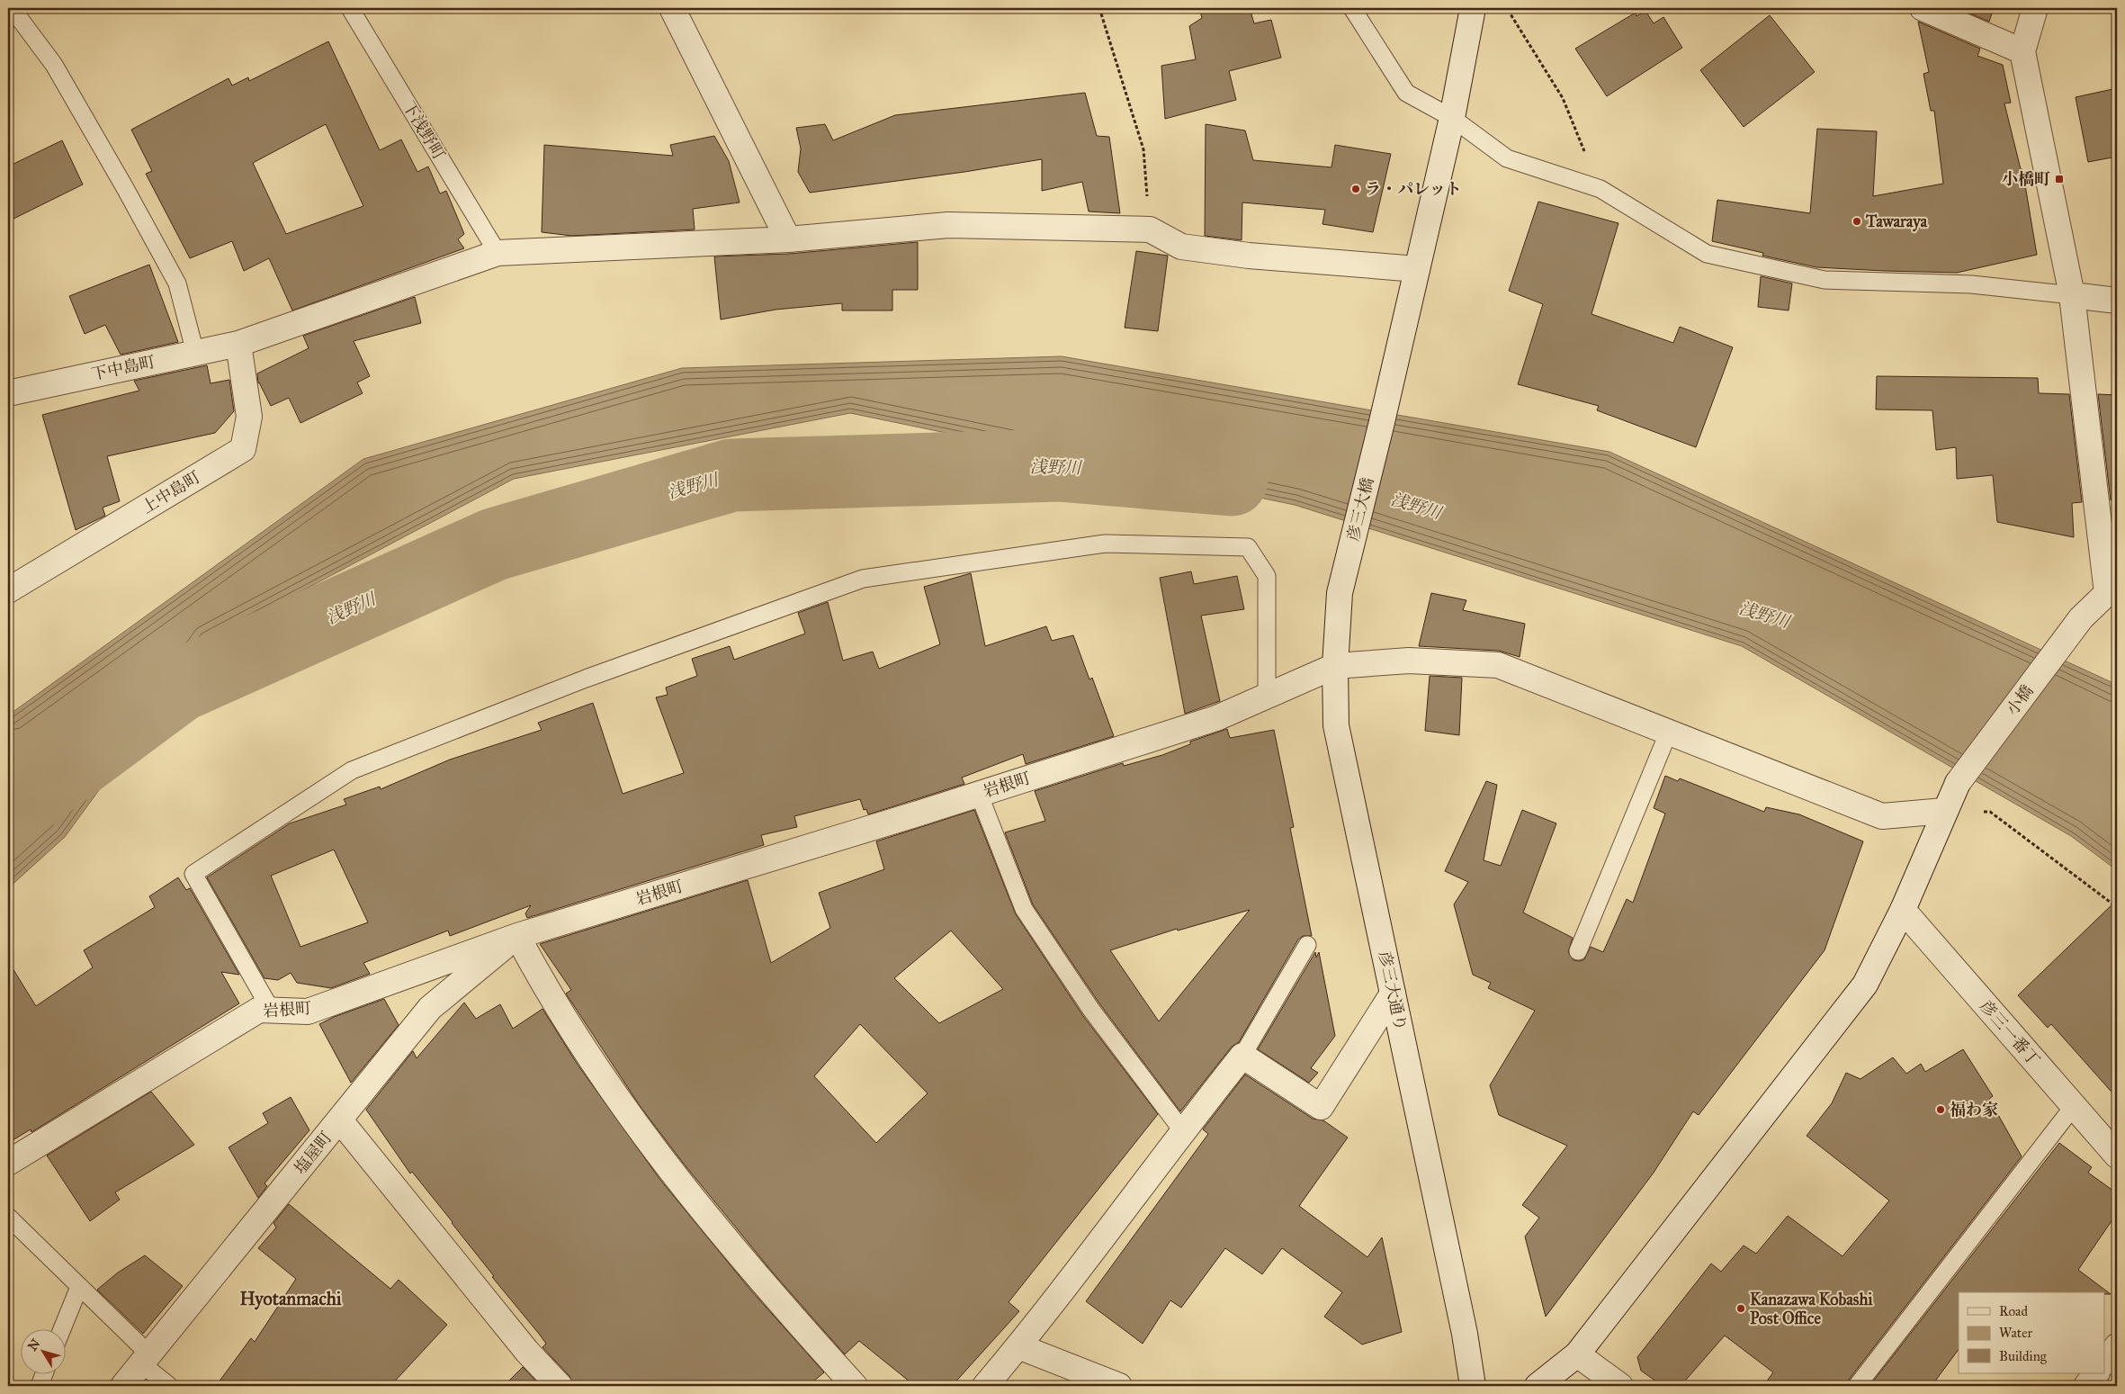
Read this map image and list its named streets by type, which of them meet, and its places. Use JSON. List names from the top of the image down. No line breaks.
{"streets":{"street":["下中島町","上中島町","彦三大橋","小橋","岩根町","彦三大通り","彦三一番丁","塩屋町"],"lane":["下浅野町"]},"crossings":[["下浅野町","下中島町"],["下中島町","上中島町"],["彦三大橋","彦三大通り"],["小橋","岩根町"],["小橋","彦三一番丁"],["岩根町","彦三大通り"],["岩根町","塩屋町"]],"districts":["Hyotanmachi"],"water":["浅野川"],"places":{"transit":["小橋町"],"other":["ラ・パレット","Tawaraya","福わ家","Kanazawa Kobashi Post Office"]},"legend":["Road","Water","Building"],"north":"top left"}
